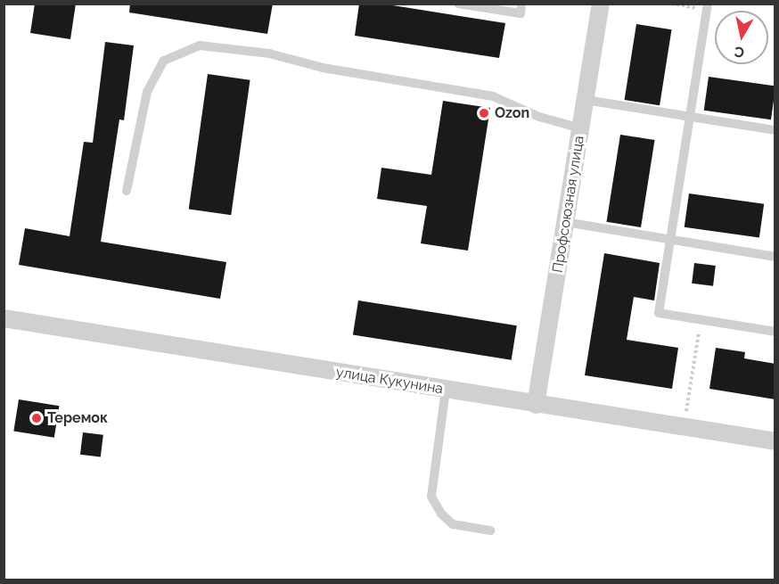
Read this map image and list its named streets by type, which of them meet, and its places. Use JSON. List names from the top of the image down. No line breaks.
{"streets":{"street":["Профсоюзная улица","улица Кукунина"]},"crossings":[["Профсоюзная улица","улица Кукунина"]],"places":["Ozon","Теремок"],"north":"bottom"}
